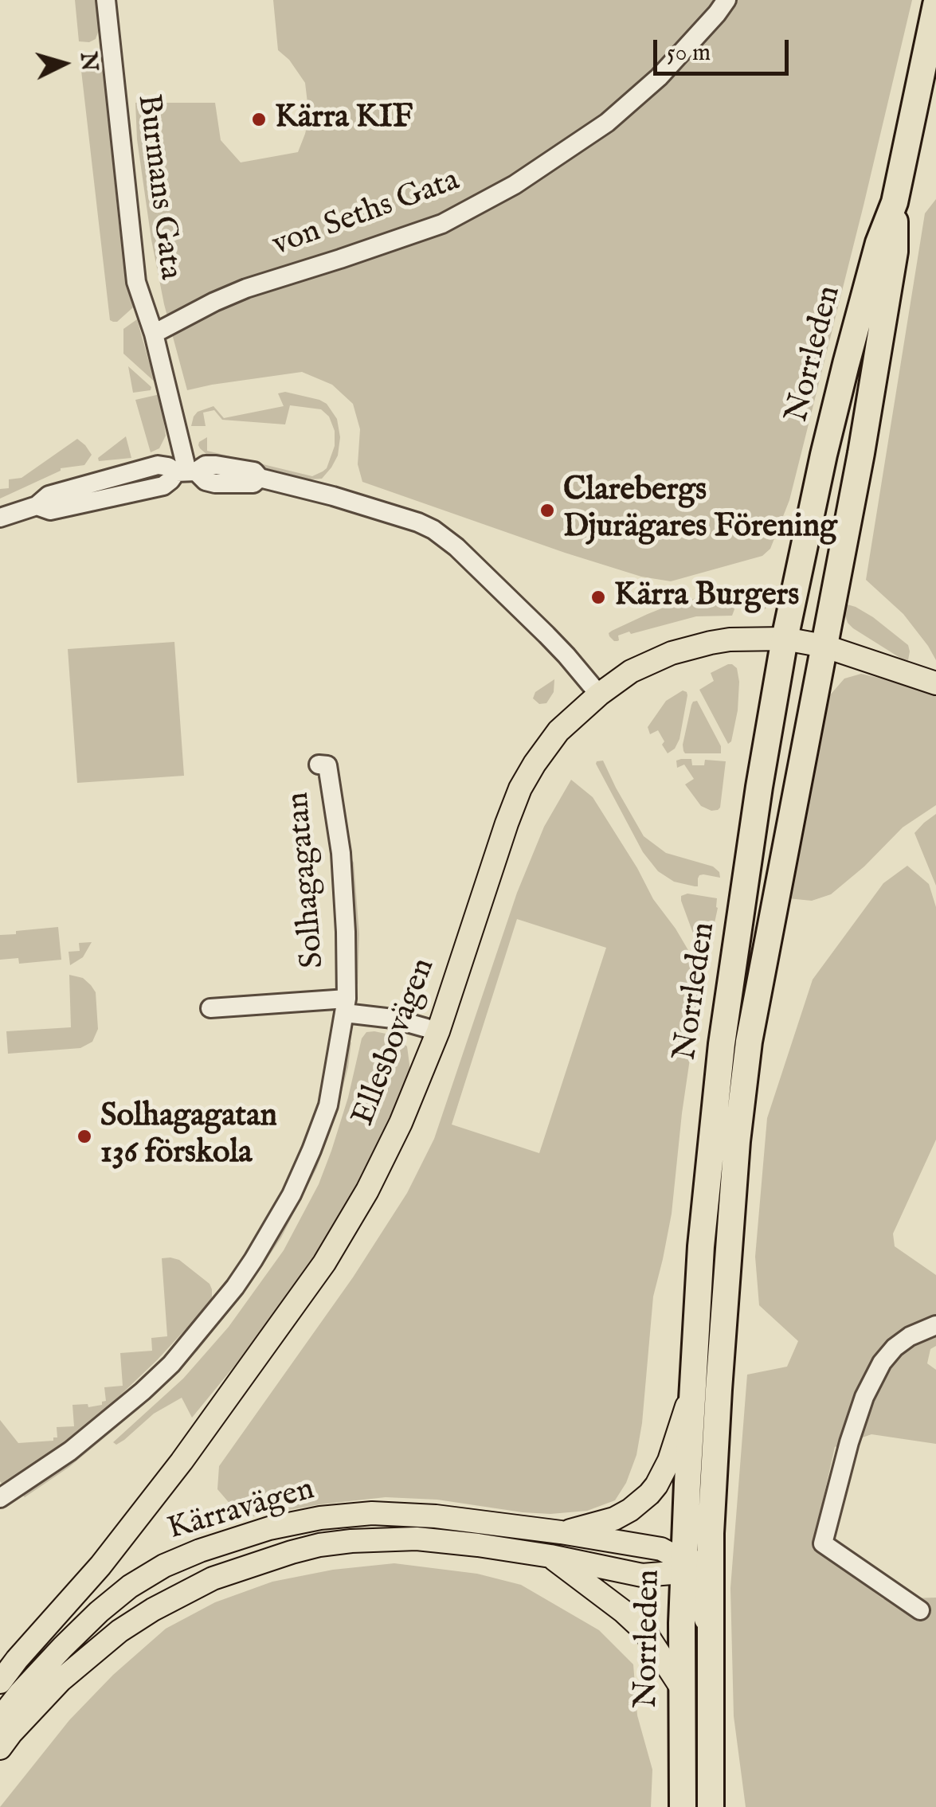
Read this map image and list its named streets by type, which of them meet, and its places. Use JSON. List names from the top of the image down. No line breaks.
{"streets":{"highway":["Norrleden"],"main road":["Ellesbovägen","Kärravägen"],"street":["Burmans Gata","von Seths Gata","Solhagagatan"]},"crossings":[["Burmans Gata","von Seths Gata"],["Norrleden","Ellesbovägen"],["Norrleden","Kärravägen"],["Solhagagatan","Ellesbovägen"]],"places":["Kärra KIF","Clarebergs Djurägares Förening","Kärra Burgers","Solhagagatan 136 förskola"],"scale_bar":"50 m","north":"right"}
